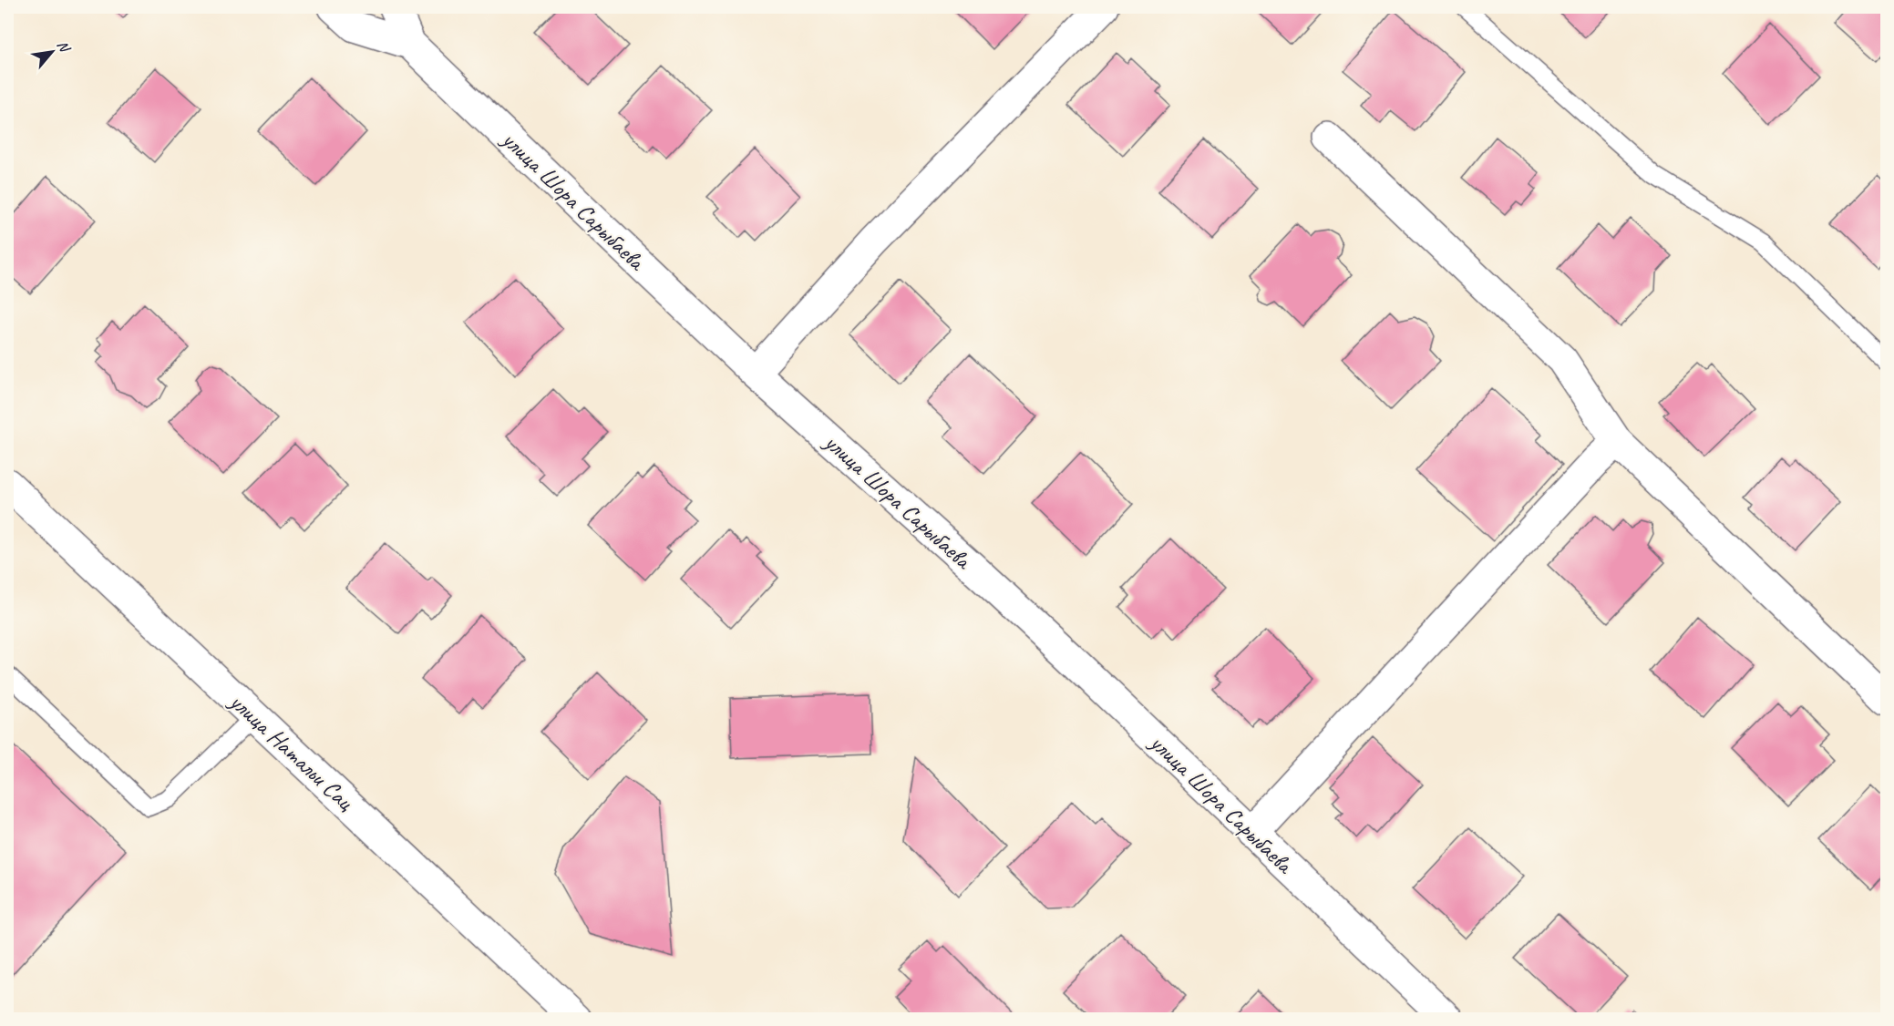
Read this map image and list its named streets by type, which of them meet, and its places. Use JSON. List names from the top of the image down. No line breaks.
{"streets":{"street":["улица Шора Сарыбаева","улица Натальи Сац"]},"north":"top right"}
